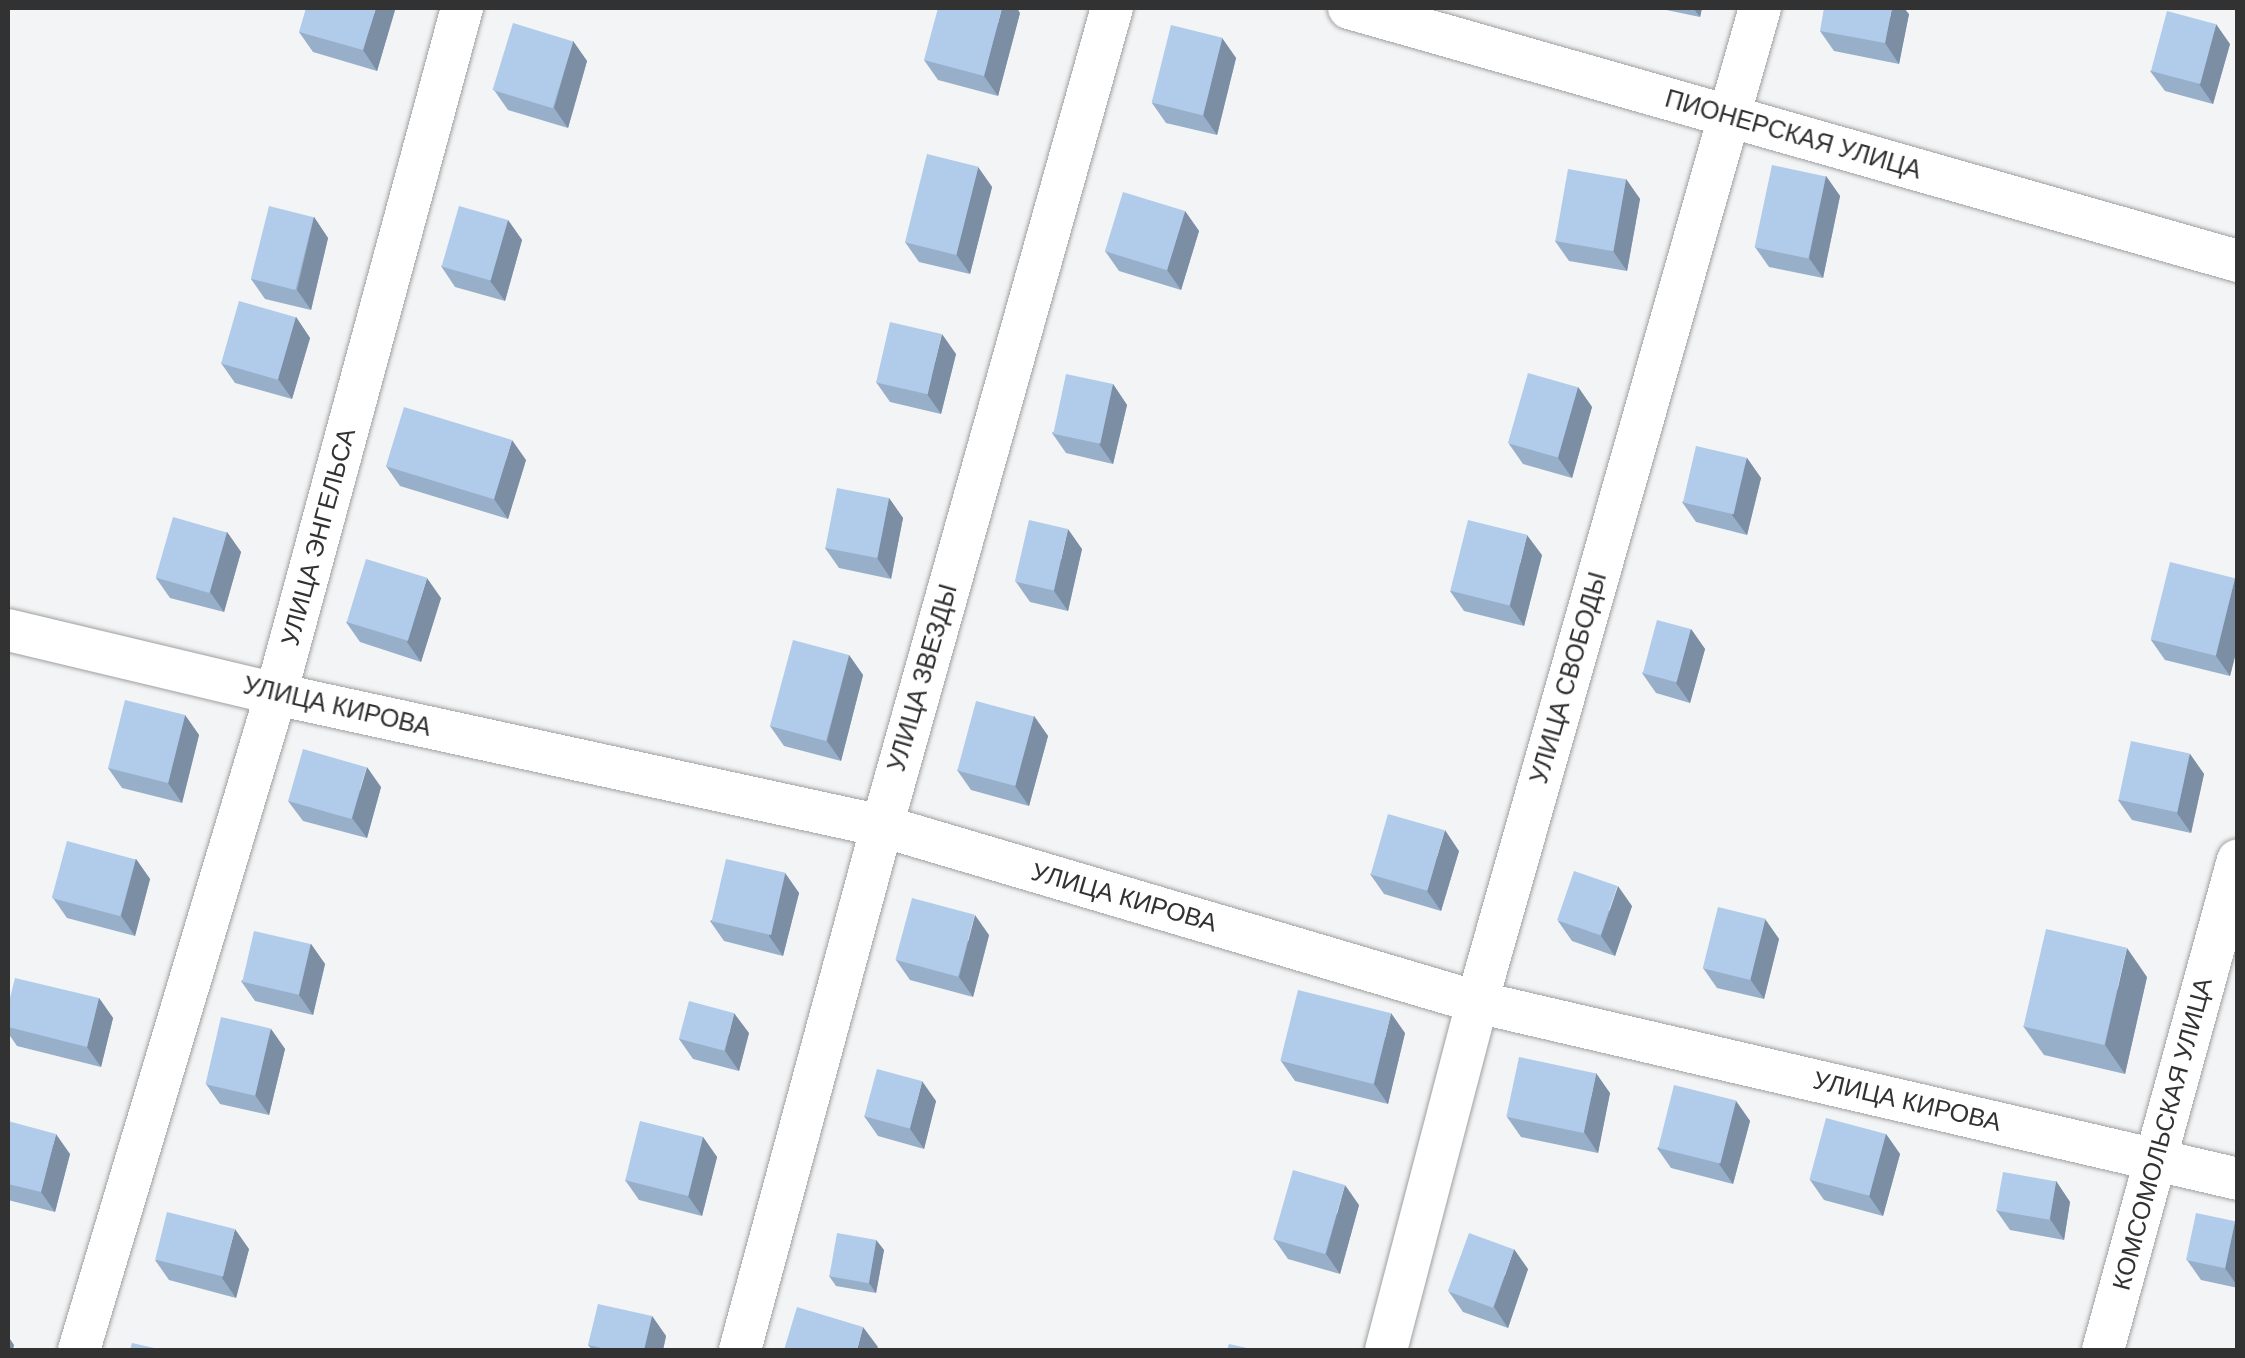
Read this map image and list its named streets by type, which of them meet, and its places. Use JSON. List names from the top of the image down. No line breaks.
{"streets":{"street":["ПИОНЕРСКАЯ УЛИЦА","УЛИЦА ЭНГЕЛЬСА","УЛИЦА ЗВЕЗДЫ","УЛИЦА СВОБОДЫ","УЛИЦА КИРОВА","КОМСОМОЛЬСКАЯ УЛИЦА"]},"crossings":[["ПИОНЕРСКАЯ УЛИЦА","УЛИЦА СВОБОДЫ"],["УЛИЦА ЭНГЕЛЬСА","УЛИЦА КИРОВА"],["УЛИЦА ЗВЕЗДЫ","УЛИЦА КИРОВА"],["УЛИЦА СВОБОДЫ","УЛИЦА КИРОВА"],["УЛИЦА КИРОВА","КОМСОМОЛЬСКАЯ УЛИЦА"]]}
